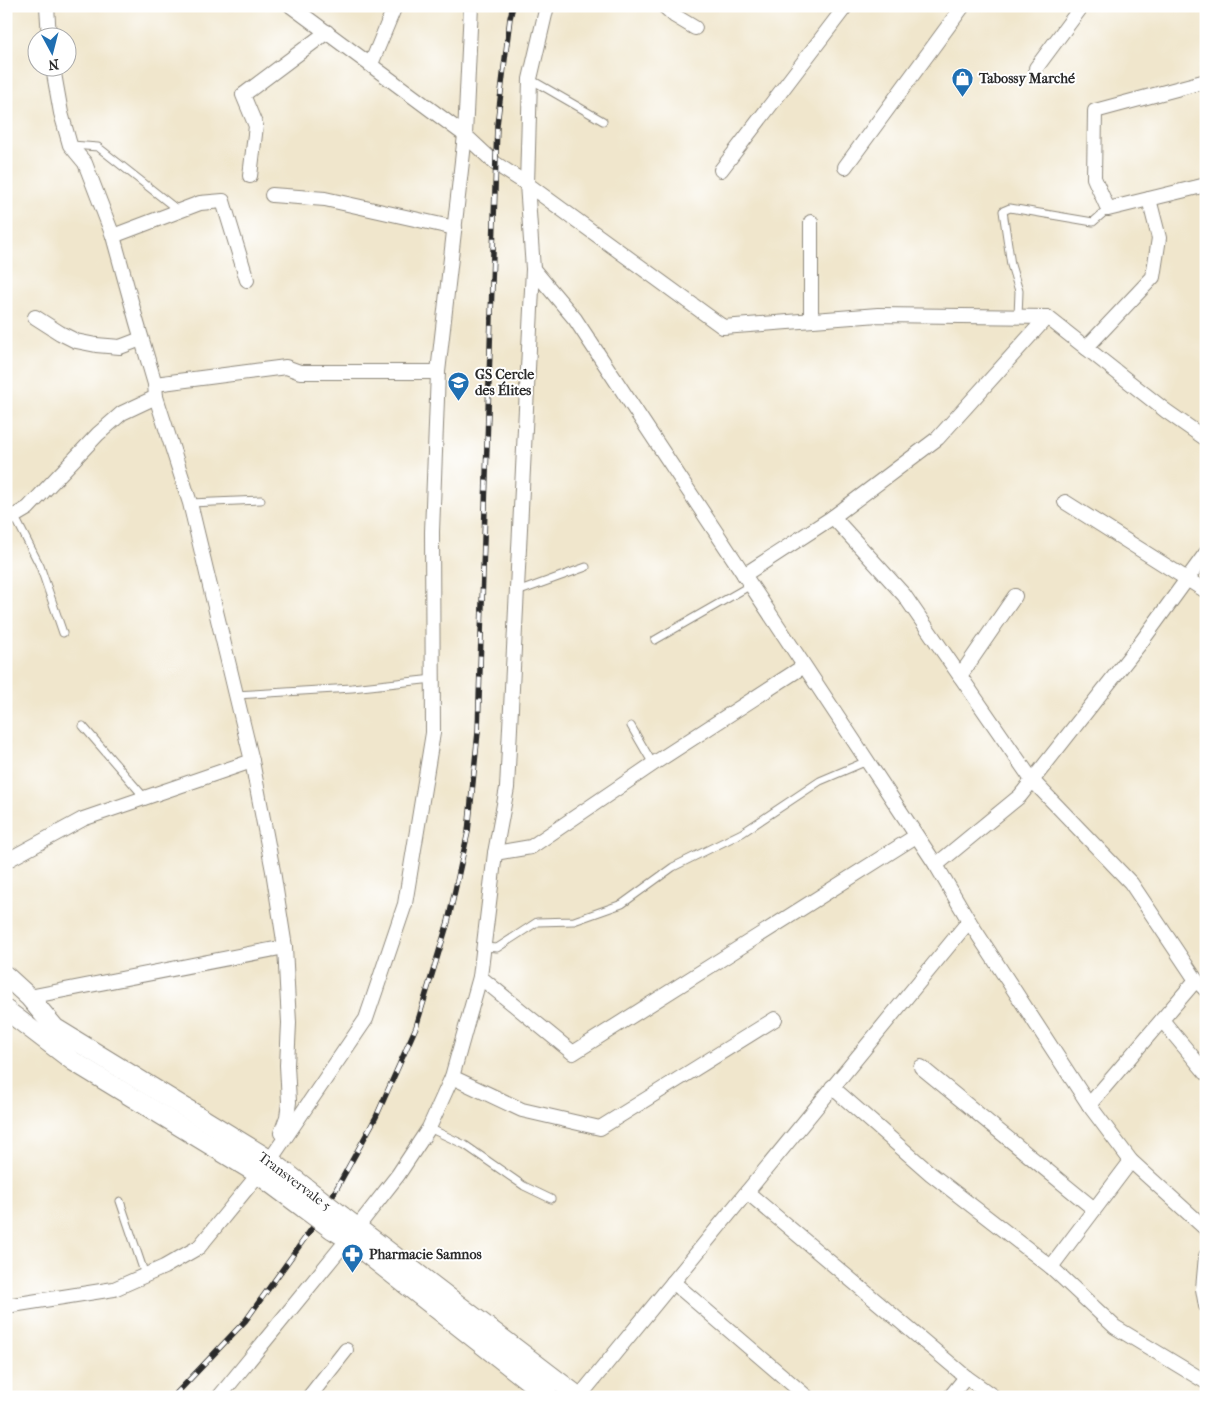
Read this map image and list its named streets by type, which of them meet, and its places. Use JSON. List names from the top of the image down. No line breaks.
{"streets":{"main road":["Transvervale 5"]},"places":{"shop":["Tabossy Marché"],"school or university":["GS Cercle des Élites"],"pharmacy":["Pharmacie Samnos"]},"north":"bottom"}
